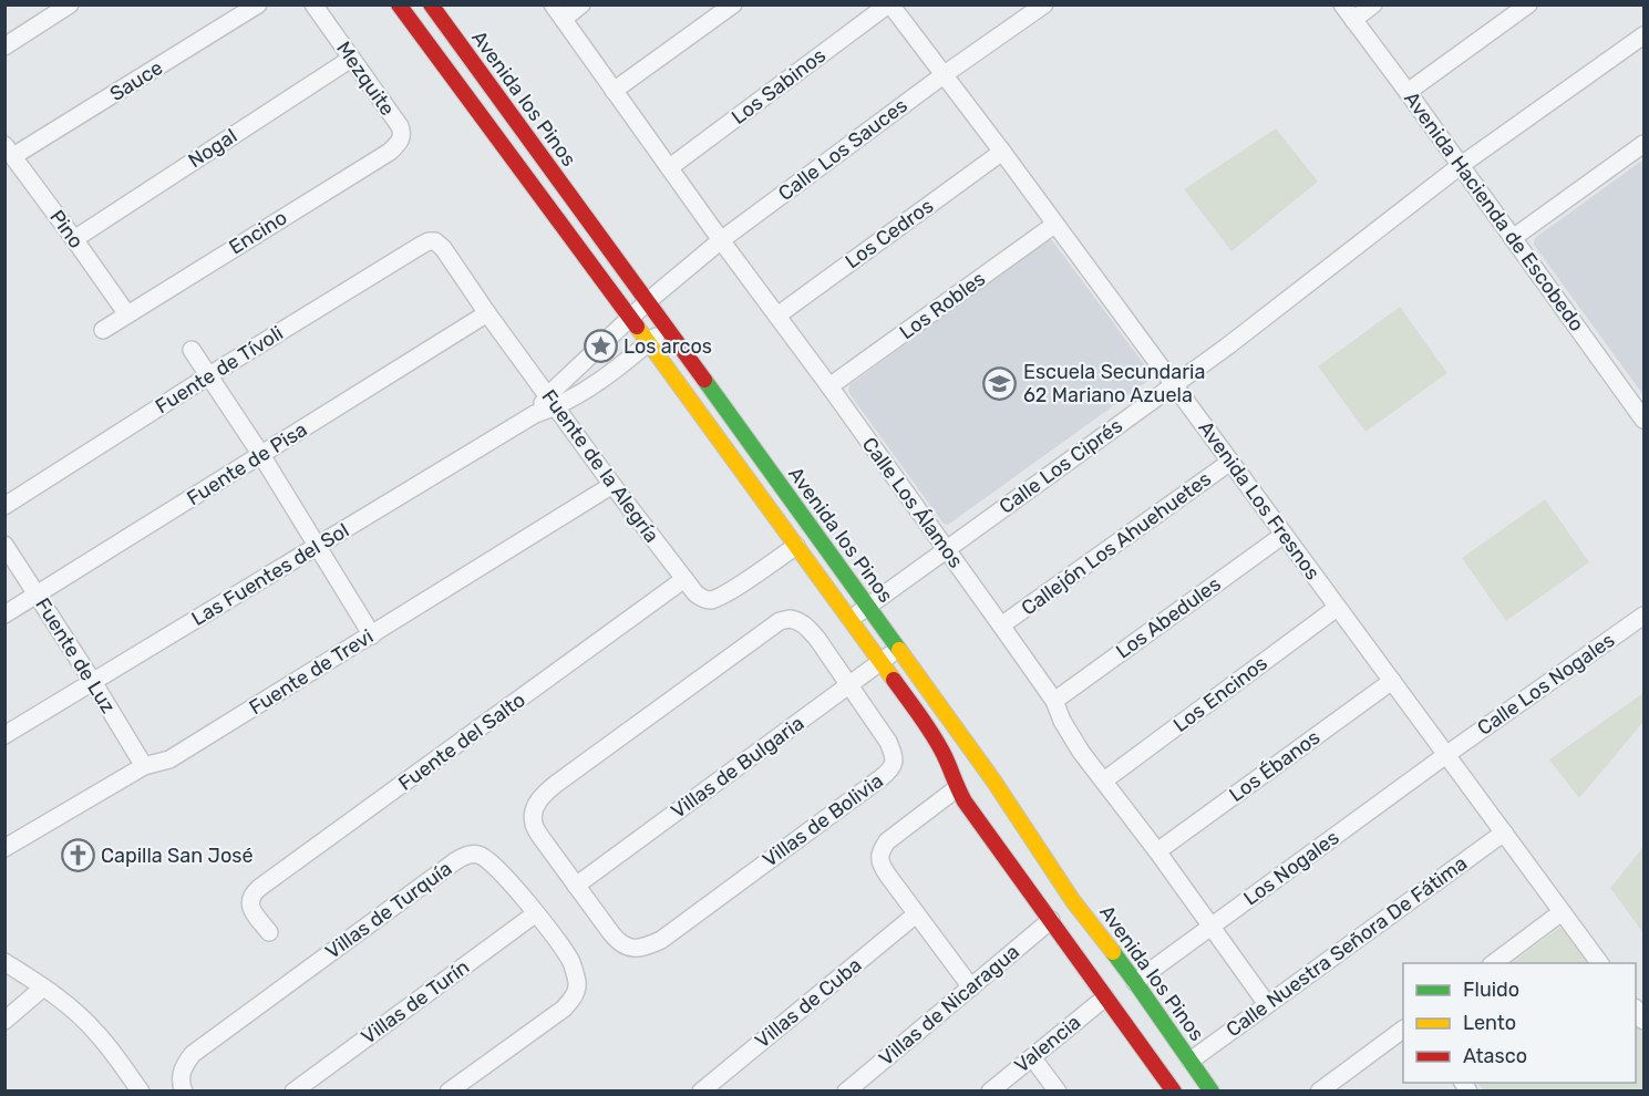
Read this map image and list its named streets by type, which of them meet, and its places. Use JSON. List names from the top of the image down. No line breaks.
{"streets":{"street":["Mezquite","Sauce","Los Sabinos","Avenida los Pinos","Nogal","Calle Los Sauces","Avenida Hacienda de Escobedo","Pino","Encino","Los Cedros","Los Robles","Fuente de Tívoli","Fuente de Pisa","Fuente de la Alegría","Calle Los Ciprés","Avenida Los Fresnos","Calle Los Álamos","Callejón Los Ahuehuetes","Las Fuentes del Sol","Los Abedules","Fuente de Luz","Fuente de Trevi","Calle Los Nogales","Los Encinos","Fuente del Salto","Los Ébanos","Villas de Bulgaria","Villas de Bolivia","Los Nogales","Villas de Turquía","Calle Nuestra Señora De Fátima","Villas de Turín","Villas de Cuba","Villas de Nicaragua","Valencia"]},"crossings":[["Mezquite","Nogal"],["Mezquite","Encino"],["Sauce","Pino"],["Los Sabinos","Avenida Los Fresnos"],["Los Sabinos","Calle Los Álamos"],["Avenida los Pinos","Calle Los Sauces"],["Avenida los Pinos","Fuente de la Alegría"],["Avenida los Pinos","Calle Los Ciprés"],["Avenida los Pinos","Las Fuentes del Sol"],["Avenida los Pinos","Villas de Bulgaria"],["Avenida los Pinos","Los Nogales"],["Avenida los Pinos","Calle Nuestra Señora De Fátima"],["Avenida los Pinos","Villas de Nicaragua"],["Avenida los Pinos","Valencia"],["Nogal","Pino"],["Calle Los Sauces","Avenida Los Fresnos"],["Calle Los Sauces","Calle Los Álamos"],["Calle Los Sauces","Las Fuentes del Sol"],["Avenida Hacienda de Escobedo","Calle Los Ciprés"],["Pino","Encino"],["Los Cedros","Avenida Los Fresnos"],["Los Cedros","Calle Los Álamos"],["Los Robles","Avenida Los Fresnos"],["Los Robles","Calle Los Álamos"],["Fuente de Tívoli","Fuente de la Alegría"],["Fuente de Pisa","Fuente de la Alegría"],["Fuente de Pisa","Fuente de Luz"],["Fuente de la Alegría","Las Fuentes del Sol"],["Fuente de la Alegría","Fuente de Trevi"],["Fuente de la Alegría","Fuente del Salto"],["Calle Los Ciprés","Avenida Los Fresnos"],["Calle Los Ciprés","Calle Los Álamos"],["Avenida Los Fresnos","Callejón Los Ahuehuetes"],["Avenida Los Fresnos","Los Abedules"],["Avenida Los Fresnos","Calle Los Nogales"],["Avenida Los Fresnos","Los Encinos"],["Avenida Los Fresnos","Los Ébanos"],["Avenida Los Fresnos","Los Nogales"],["Avenida Los Fresnos","Calle Nuestra Señora De Fátima"],["Calle Los Álamos","Callejón Los Ahuehuetes"],["Calle Los Álamos","Los Abedules"],["Calle Los Álamos","Los Encinos"],["Calle Los Álamos","Los Ébanos"],["Calle Los Álamos","Los Nogales"],["Calle Los Álamos","Calle Nuestra Señora De Fátima"],["Las Fuentes del Sol","Fuente de Luz"],["Fuente de Luz","Fuente de Trevi"],["Calle Los Nogales","Los Nogales"],["Villas de Bulgaria","Villas de Bolivia"],["Villas de Turquía","Villas de Turín"]],"places":{"place":["Los arcos"],"school or university":["Escuela Secundaria 62 Mariano Azuela"],"church":["Capilla San José"]},"legend":["Fluido","Lento","Atasco"]}
